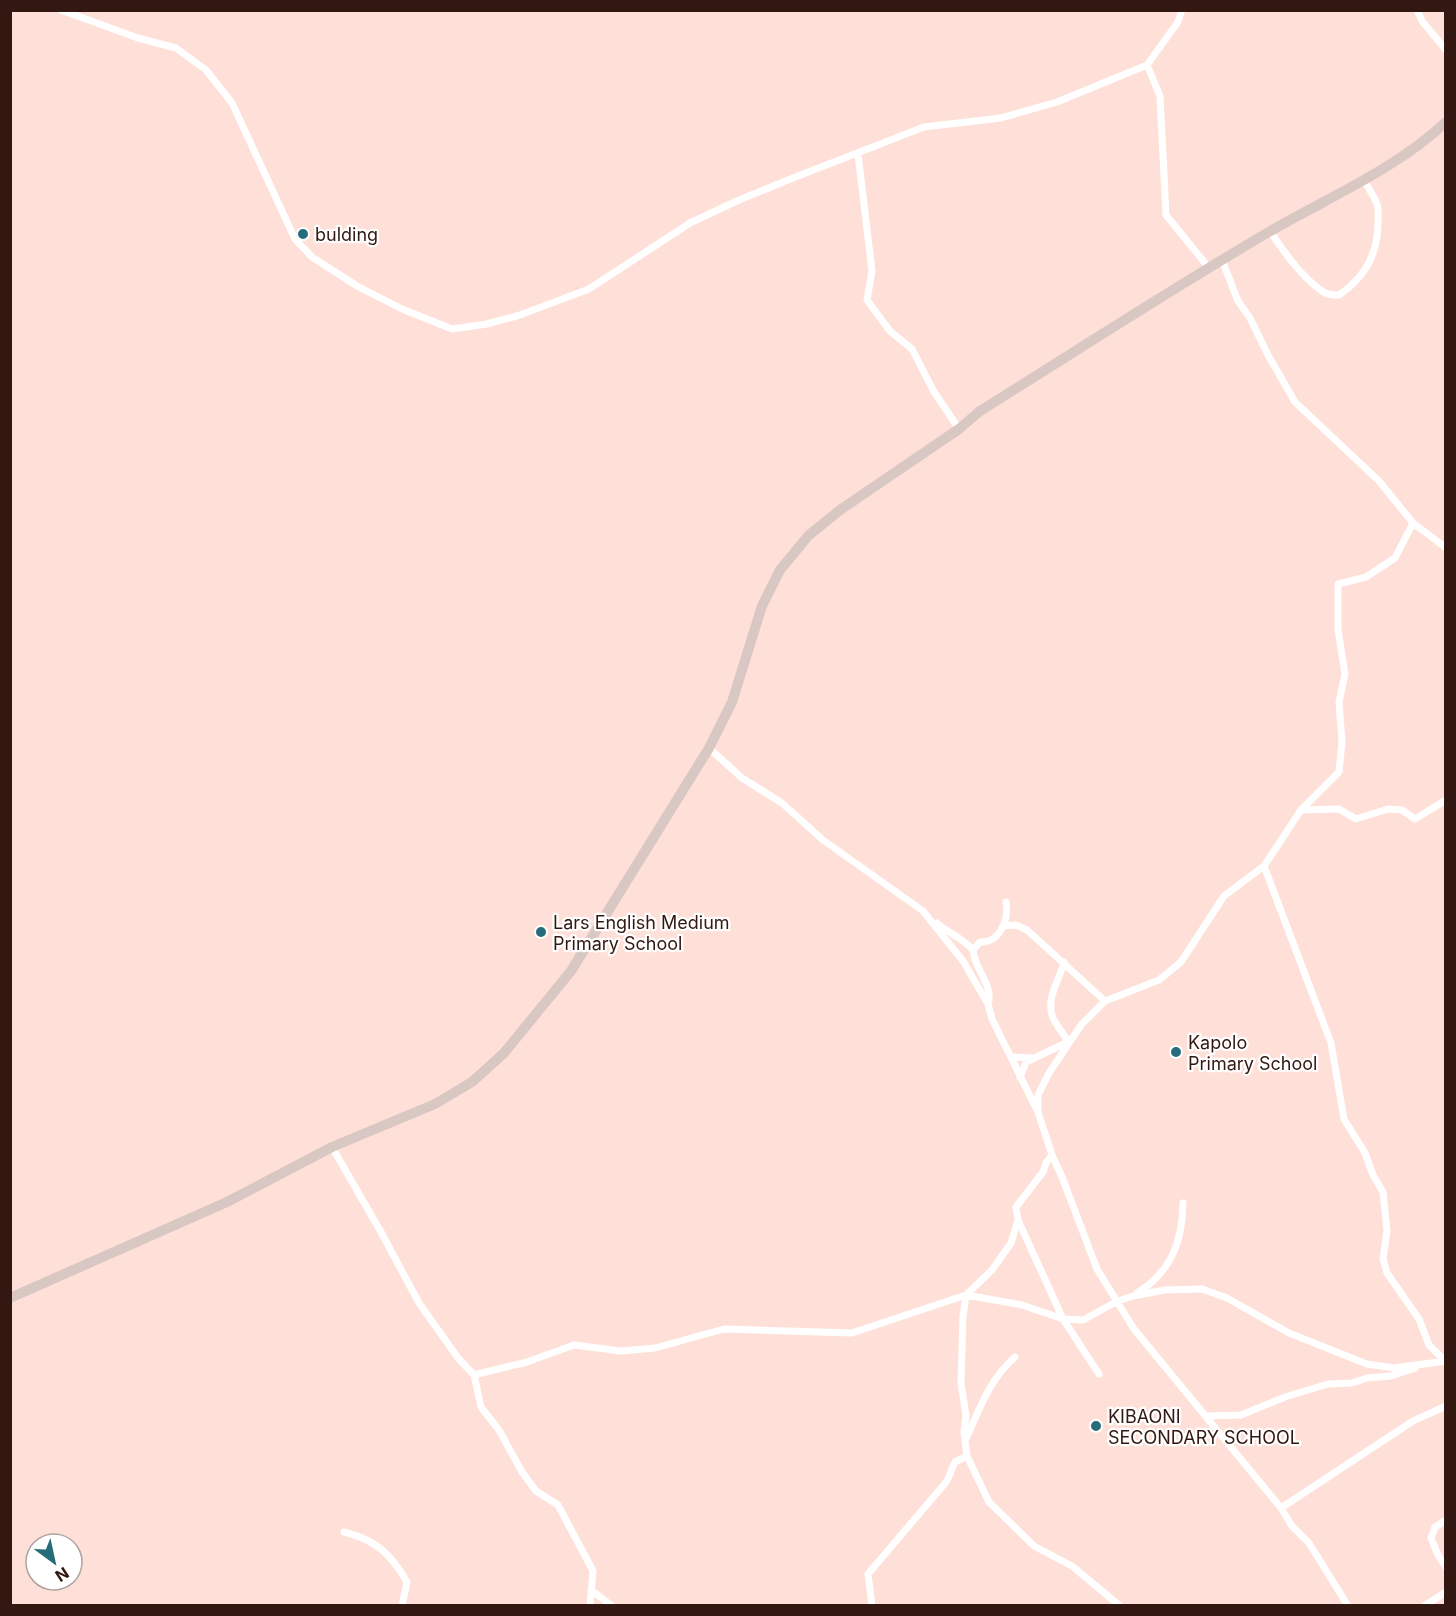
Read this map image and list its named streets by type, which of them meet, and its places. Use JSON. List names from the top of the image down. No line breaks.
{"places":["bulding","Lars English Medium Primary School","Kapolo Primary School","KIBAONI SECONDARY SCHOOL"],"north":"bottom right"}
